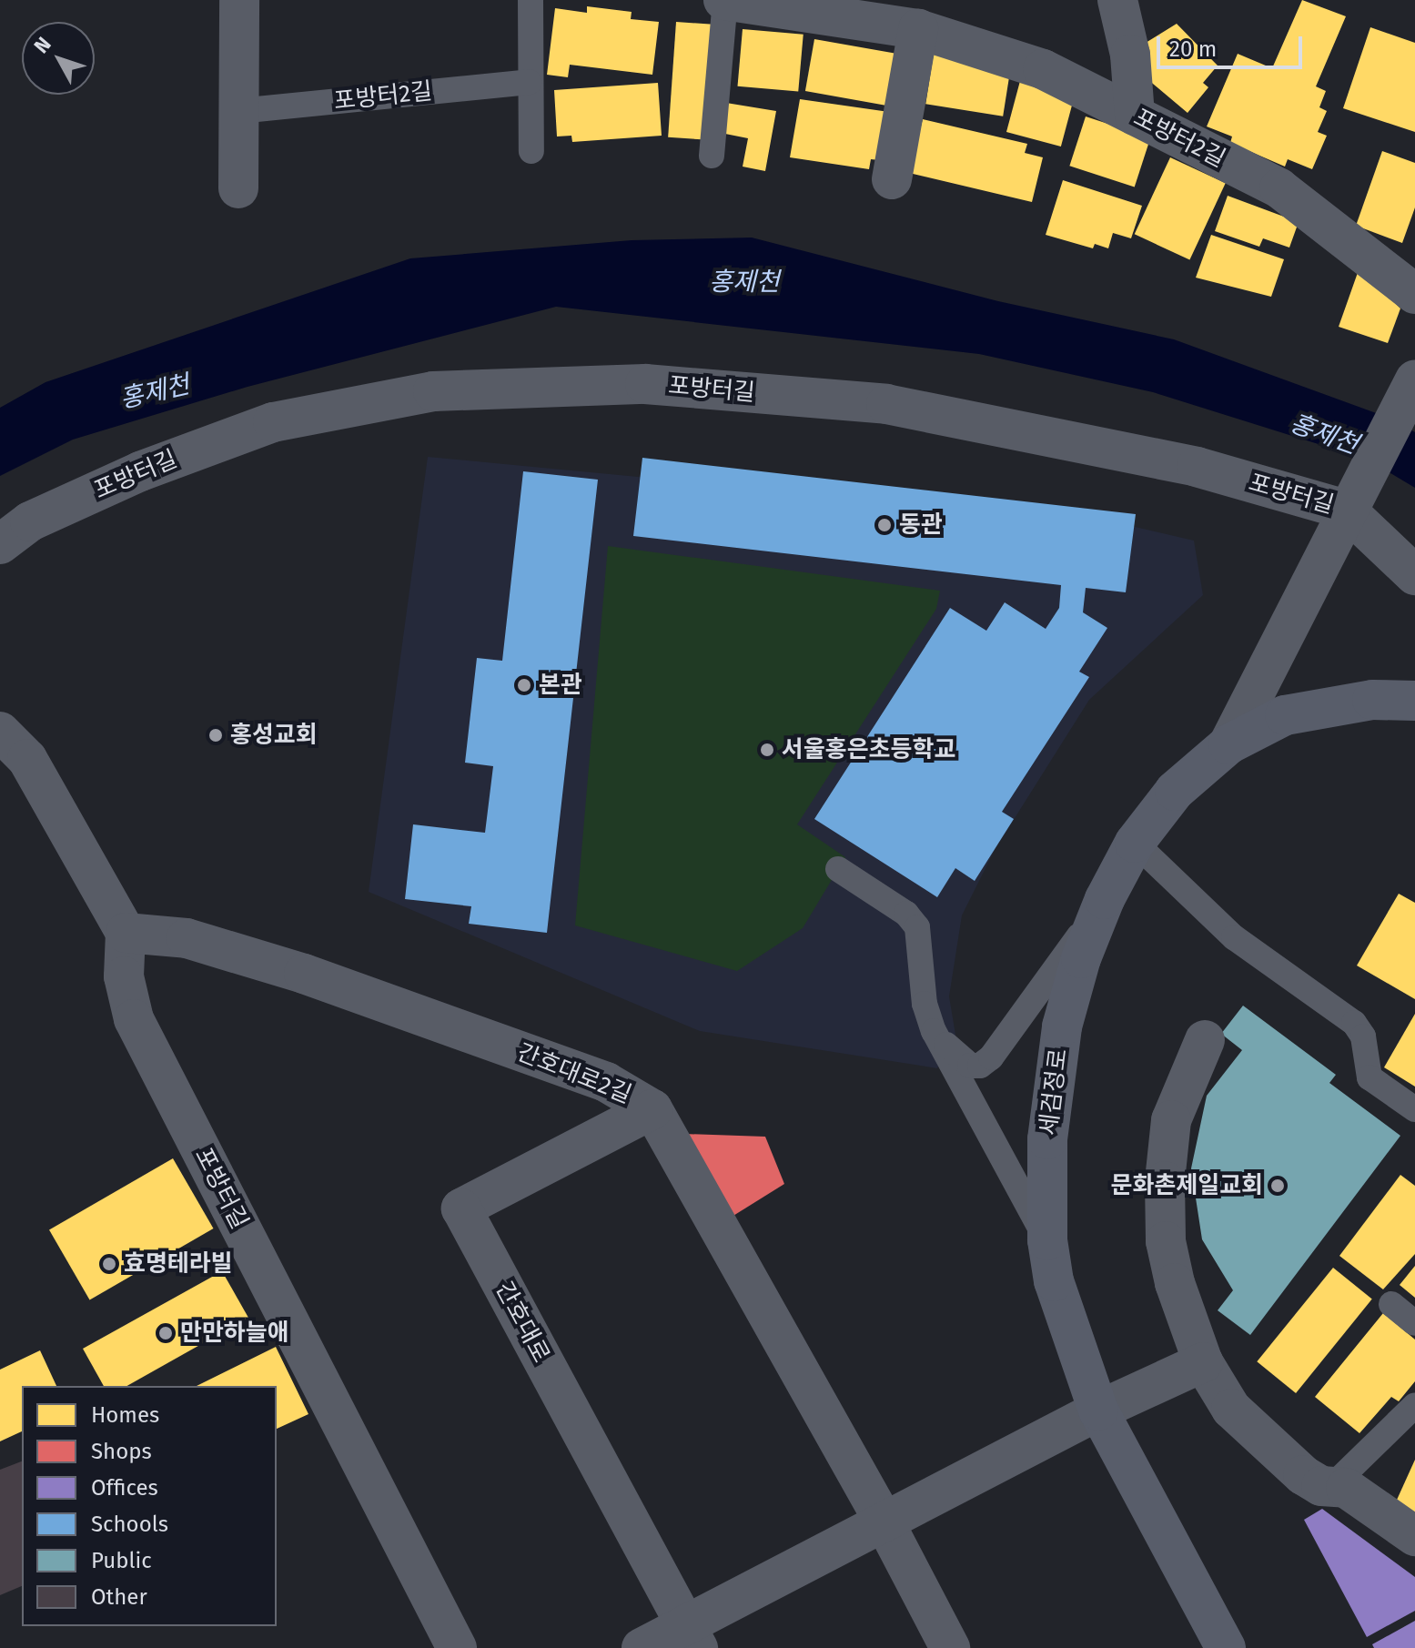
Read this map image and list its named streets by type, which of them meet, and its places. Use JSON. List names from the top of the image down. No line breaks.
{"streets":{"main road":["세검정로"],"street":["포방터2길","포방터길","간호대로2길","간호대로"]},"crossings":[["포방터길","간호대로2길"],["간호대로2길","간호대로"]],"water":["홍제천"],"places":["동관","본관","홍성교회","서울홍은초등학교","문화촌제일교회","효명테라빌","만만하늘애"],"legend":["Homes","Shops","Offices","Schools","Public","Other"],"scale_bar":"20 m","north":"top left"}
